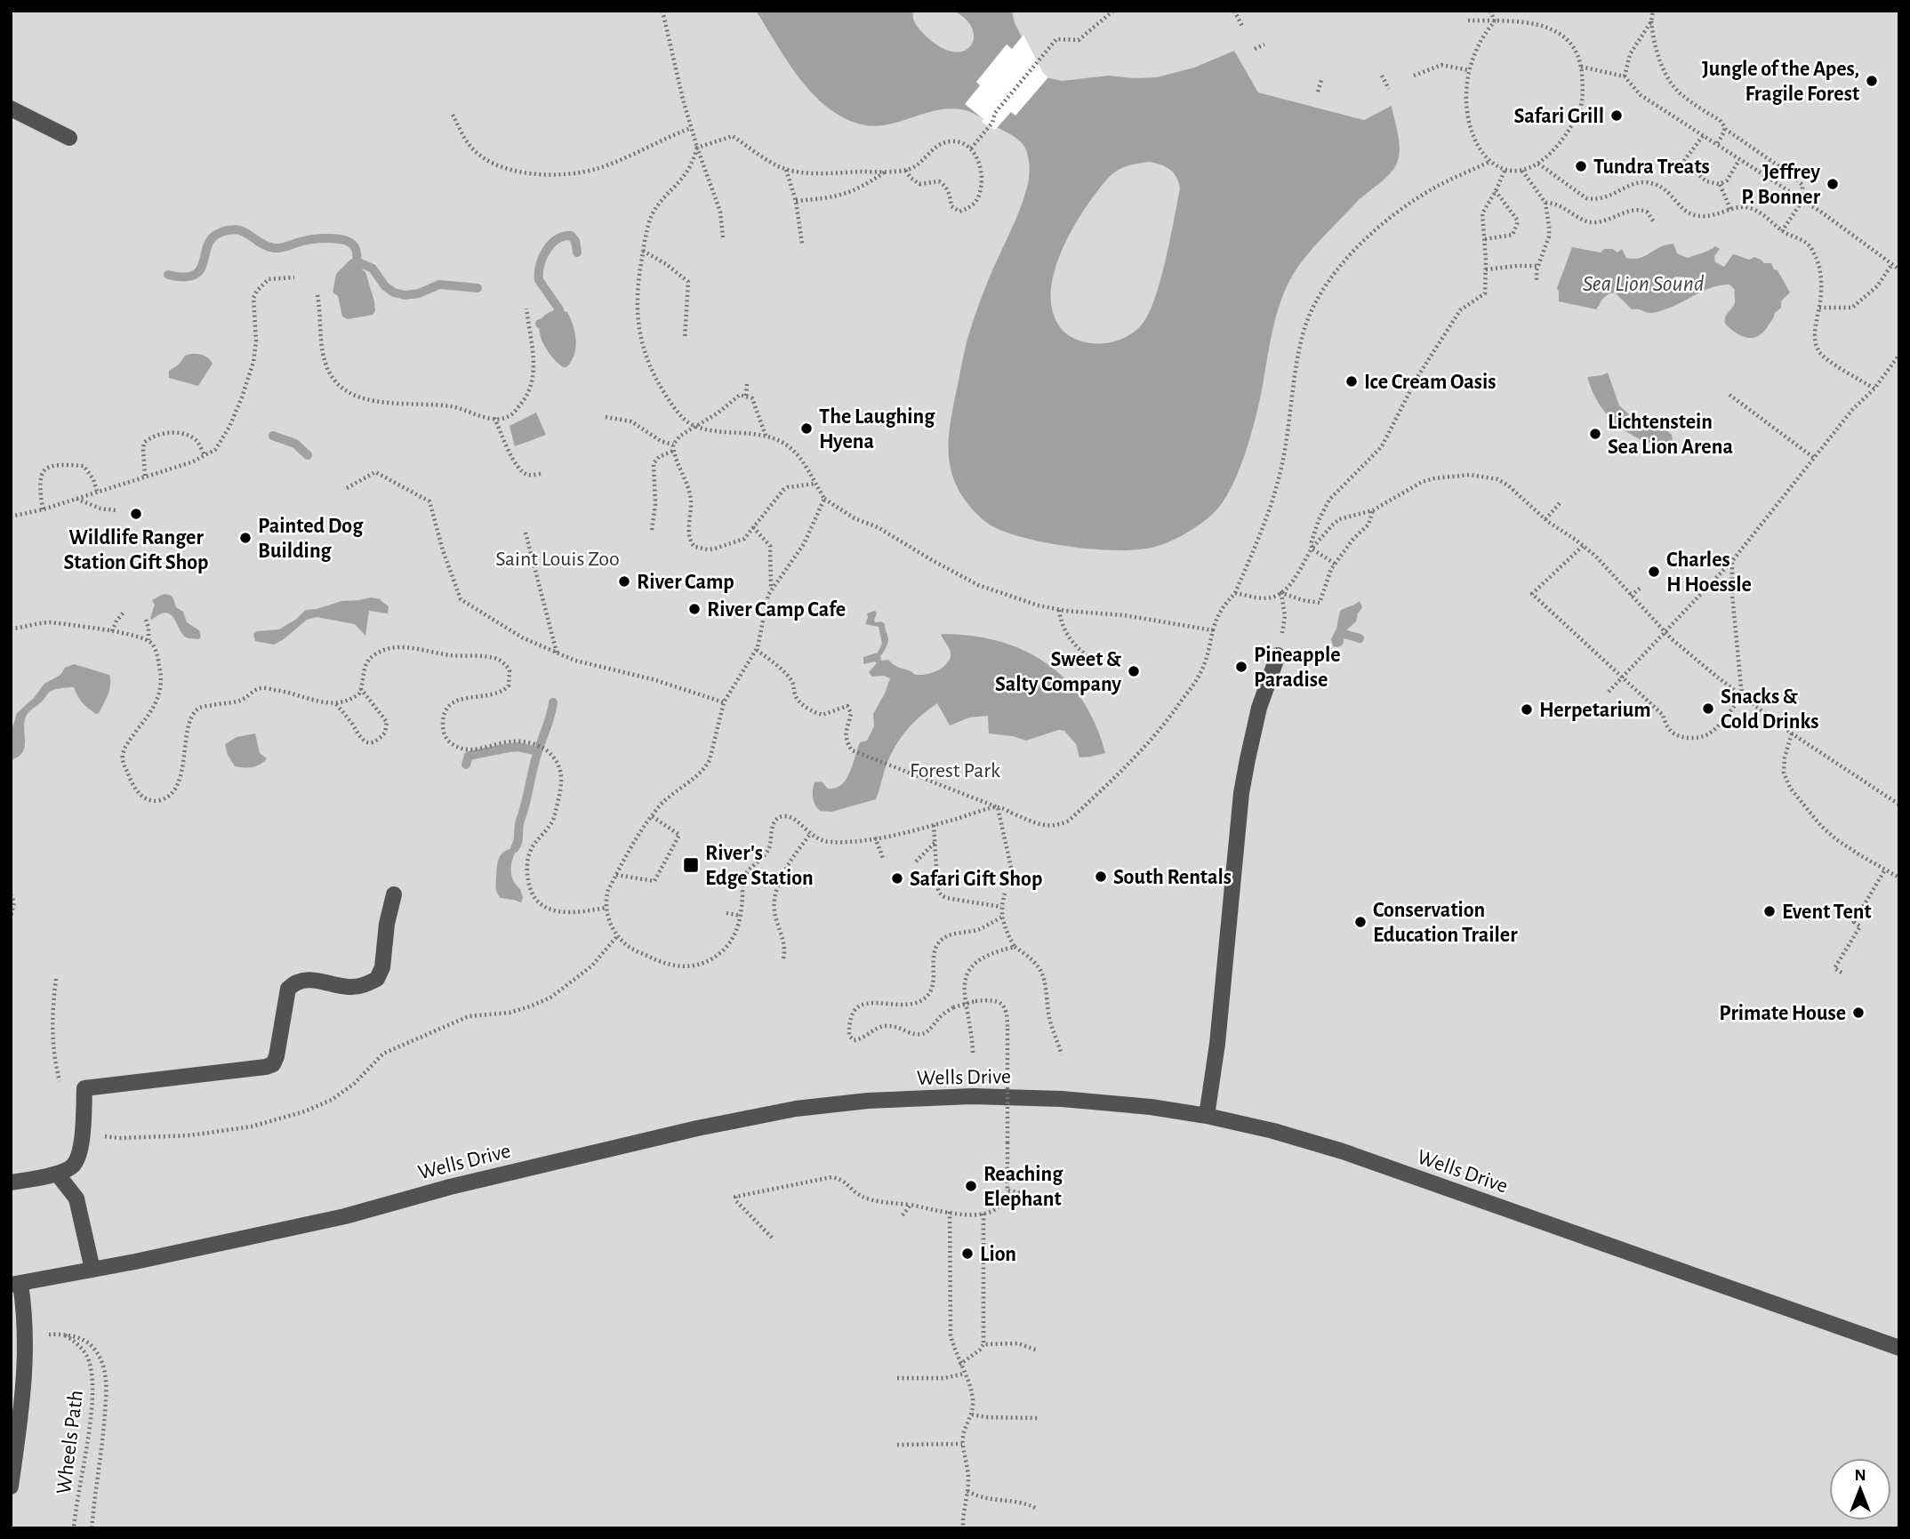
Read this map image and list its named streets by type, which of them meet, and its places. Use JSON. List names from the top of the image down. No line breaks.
{"streets":{"street":["Wells Drive"],"path":["Wheels Path"]},"water":["Sea Lion Sound"],"parks":["Saint Louis Zoo","Forest Park"],"places":{"other":["Jungle of the Apes, Fragile Forest","Safari Grill","Tundra Treats","Jeffrey P. Bonner","Ice Cream Oasis","The Laughing Hyena","Lichtenstein Sea Lion Arena","Wildlife Ranger Station Gift Shop","Painted Dog Building","Charles H Hoessle","River Camp","River Camp Cafe","Pineapple Paradise","Sweet & Salty Company","Snacks & Cold Drinks","Herpetarium","South Rentals","Safari Gift Shop","Event Tent","Conservation Education Trailer","Primate House","Reaching Elephant","Lion"],"transit":["River's Edge Station"]},"north":"top"}
